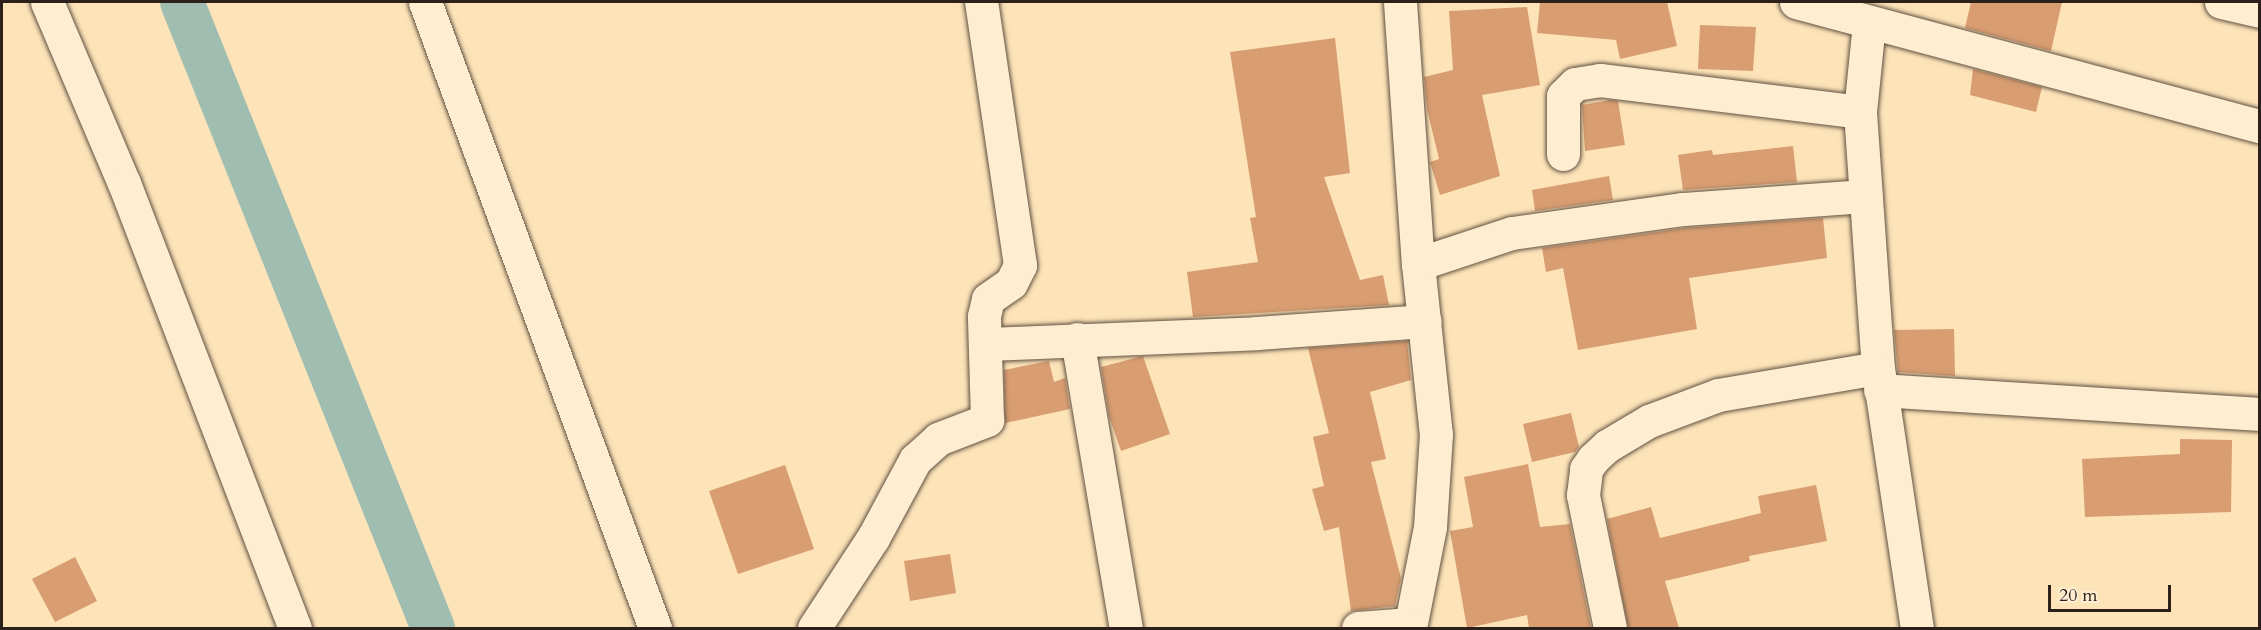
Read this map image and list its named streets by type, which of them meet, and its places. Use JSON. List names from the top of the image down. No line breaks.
{"scale_bar":"20 m"}
